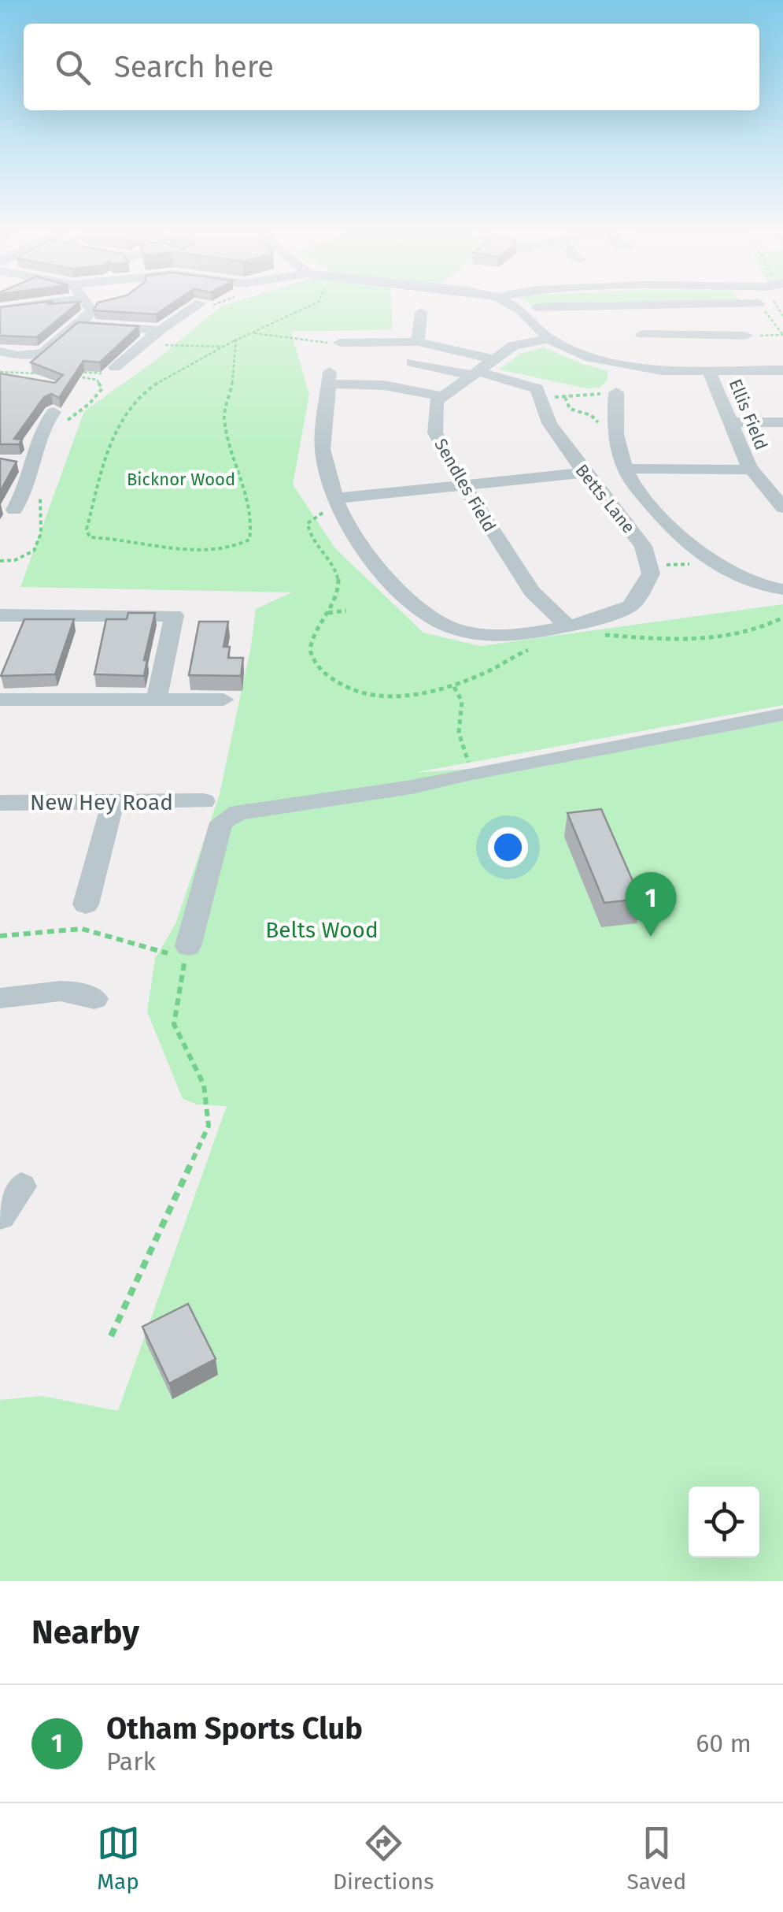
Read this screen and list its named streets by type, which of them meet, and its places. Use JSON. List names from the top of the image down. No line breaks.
{"streets":{"street":["Ellis Field","Sendles Field","Betts Lane","New Hey Road"]},"parks":["Bicknor Wood","Belts Wood"],"page":{"search":"Search here","pins":"1","heading":"Nearby","list":[{"mark":"1","name":"Otham Sports Club","note":"Park","value":"60 m"}],"nav":["Map","Directions","Saved"]}}
